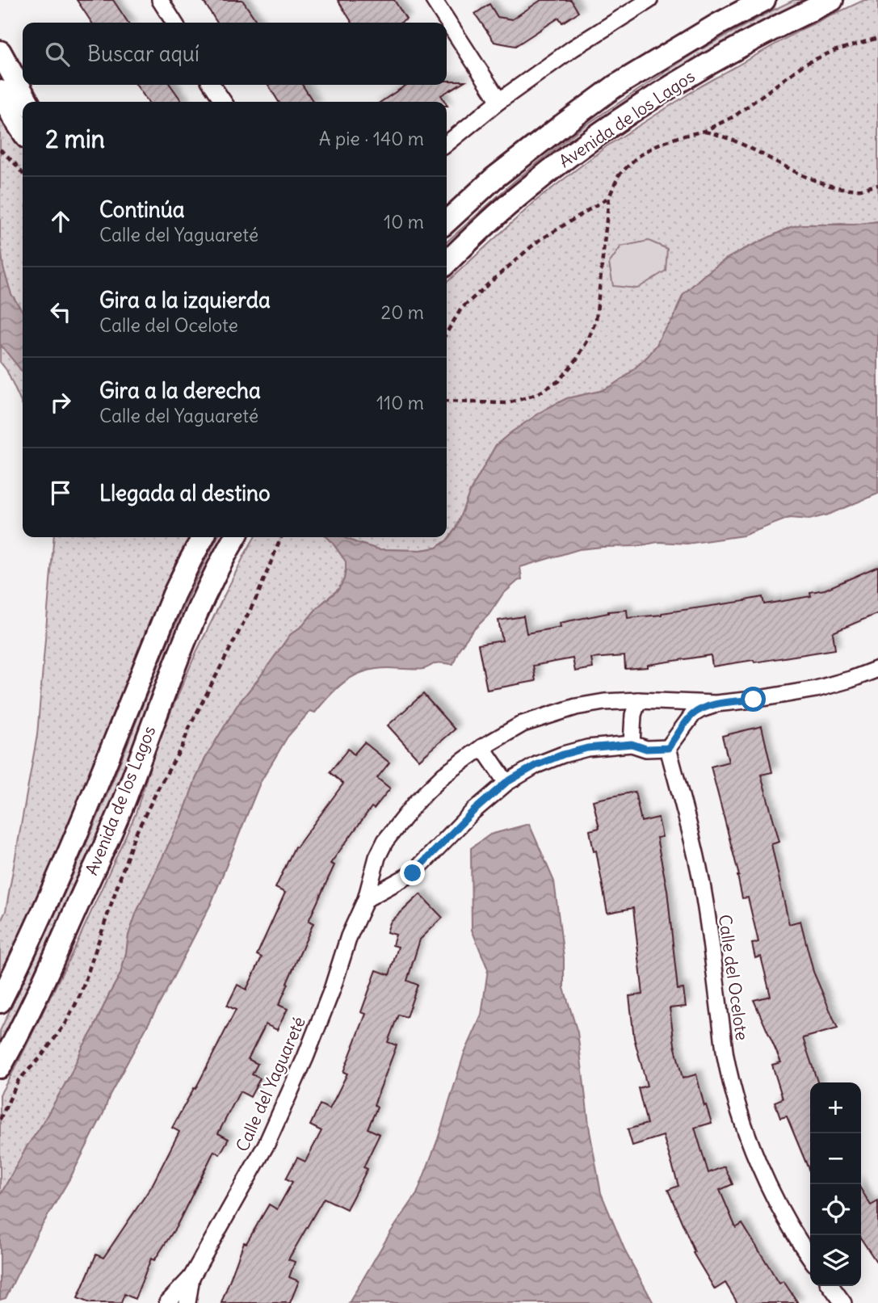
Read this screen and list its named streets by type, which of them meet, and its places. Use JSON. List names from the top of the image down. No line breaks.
{"streets":{"street":["Avenida de los Lagos","Calle del Ocelote","Calle del Yaguareté"]},"crossings":[["Calle del Ocelote","Calle del Yaguareté"]],"page":{"search":"Buscar aquí","heading":["2 min","A pie · 140 m"],"list":[["Continúa","Calle del Yaguareté","10 m"],["Gira a la izquierda","Calle del Ocelote","20 m"],["Gira a la derecha","Calle del Yaguareté","110 m"],"Llegada al destino"],"map_buttons":["+","−"]}}
